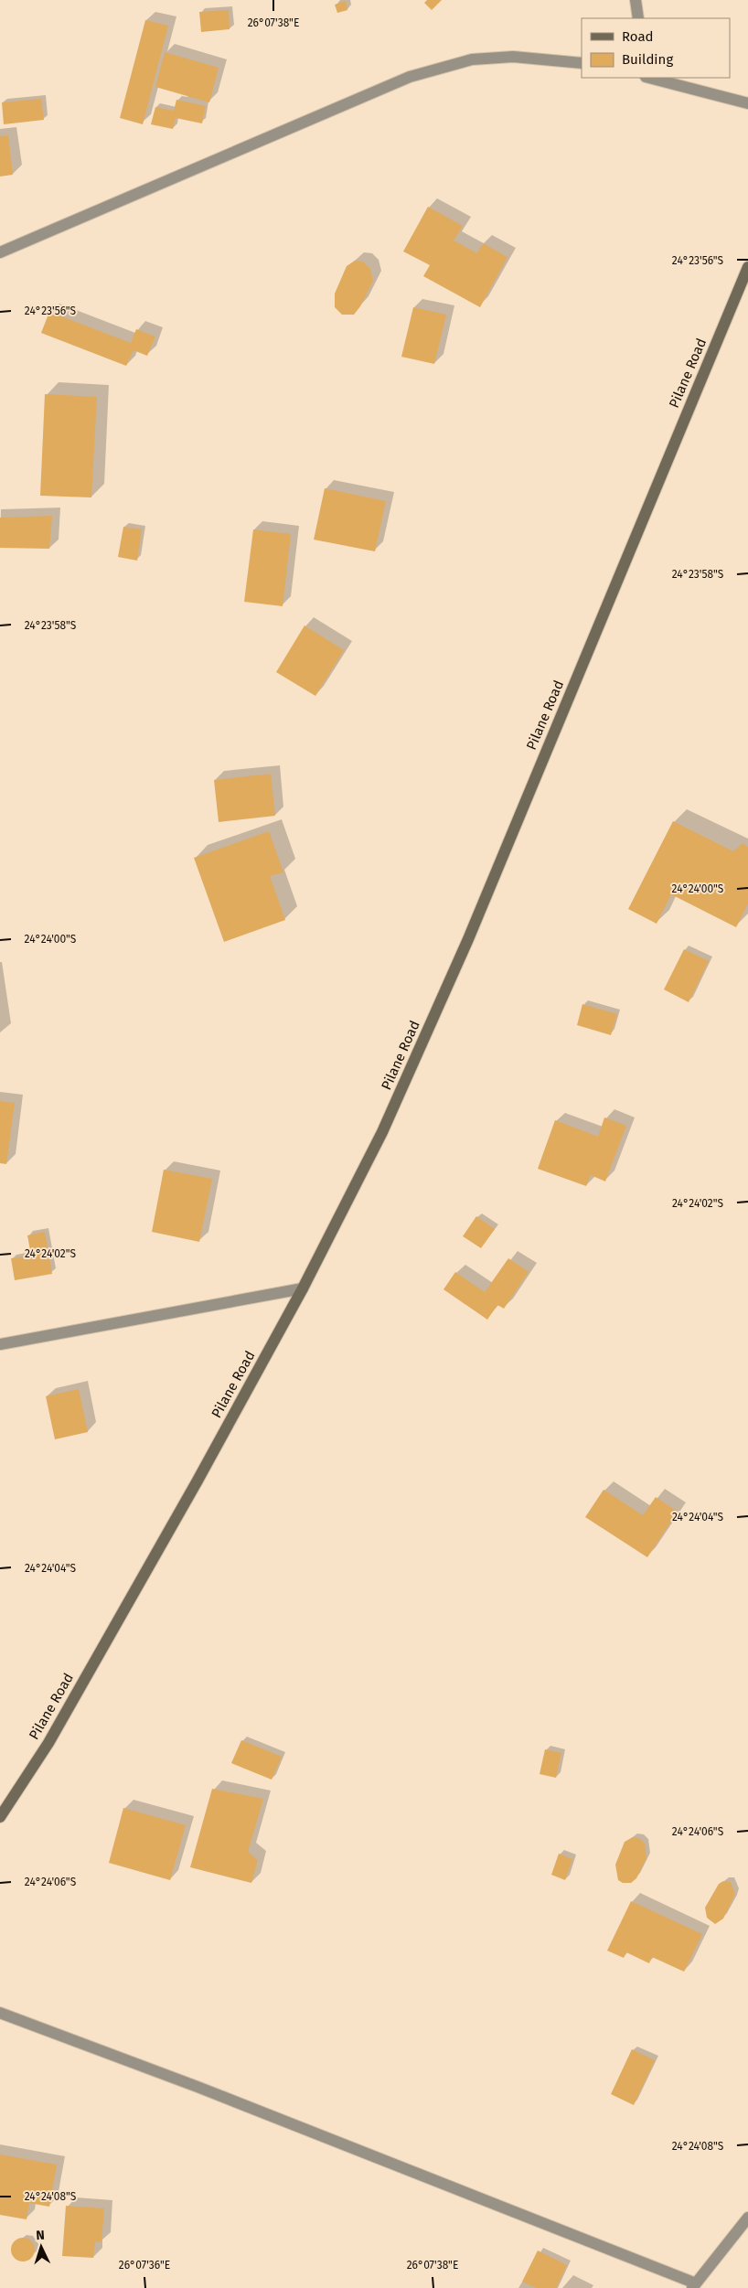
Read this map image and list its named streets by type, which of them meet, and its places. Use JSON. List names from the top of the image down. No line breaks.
{"streets":{"main road":["Pilane Road"]},"legend":["Road","Building"],"north":"top","coordinates":["26°07'38\"E","24°23'56\"S","24°23'58\"S","24°24'00\"S","24°24'02\"S","24°24'04\"S","24°24'06\"S","24°24'08\"S","26°07'36\"E"]}
